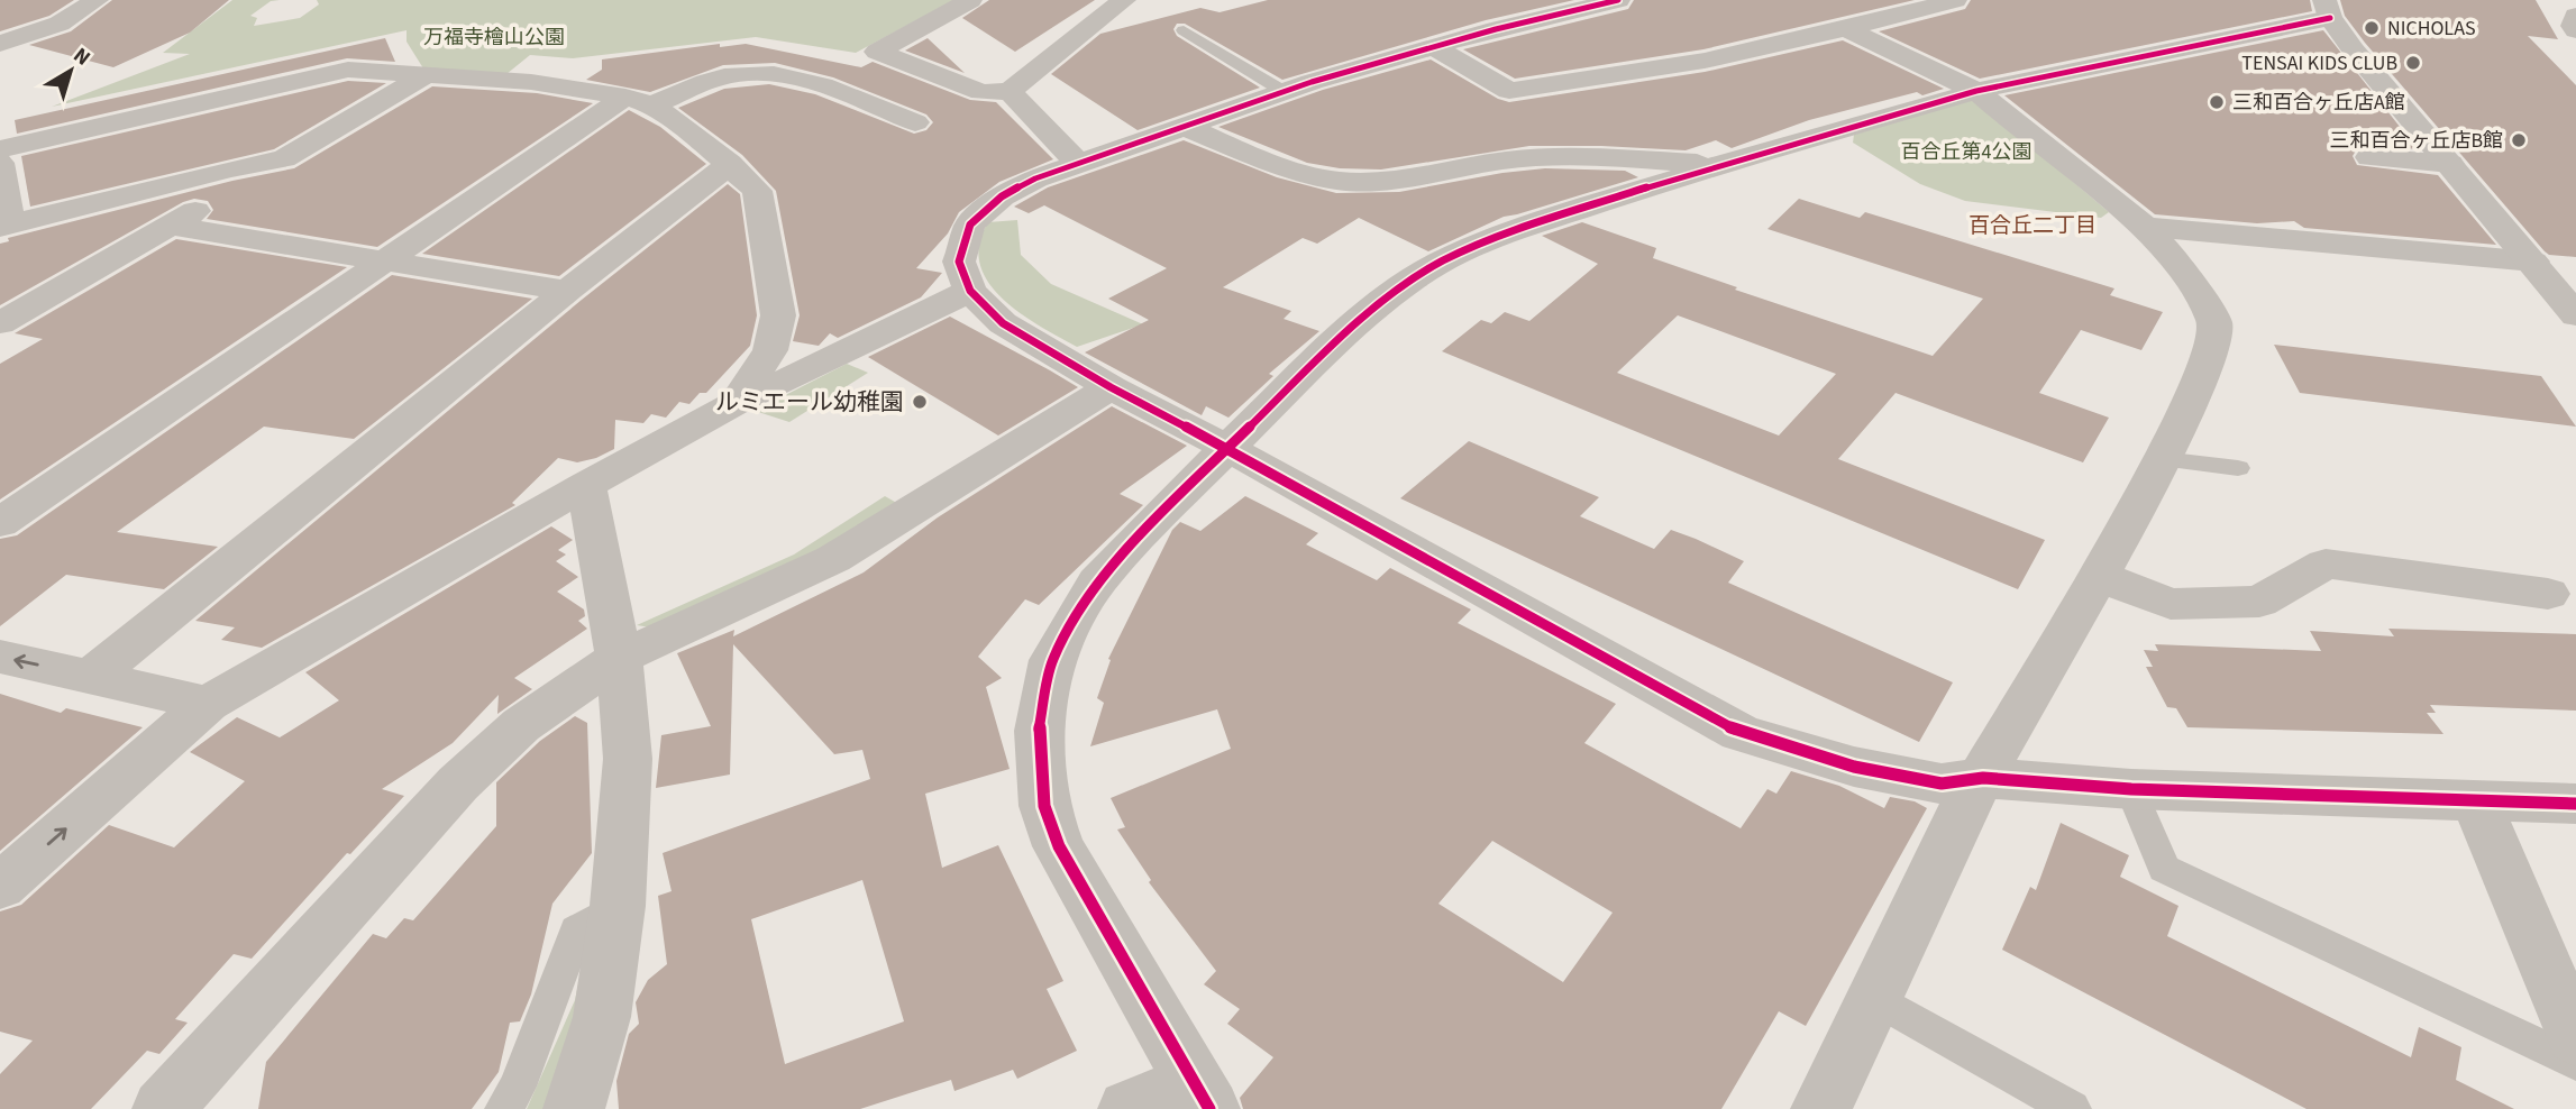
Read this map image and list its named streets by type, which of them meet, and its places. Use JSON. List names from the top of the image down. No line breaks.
{"districts":["百合丘二丁目"],"parks":["万福寺檜山公園","百合丘第4公園"],"places":["NICHOLAS","TENSAI KIDS CLUB","三和百合ヶ丘店A館","三和百合ヶ丘店B館","ルミエール幼稚園"],"north":"top right"}
